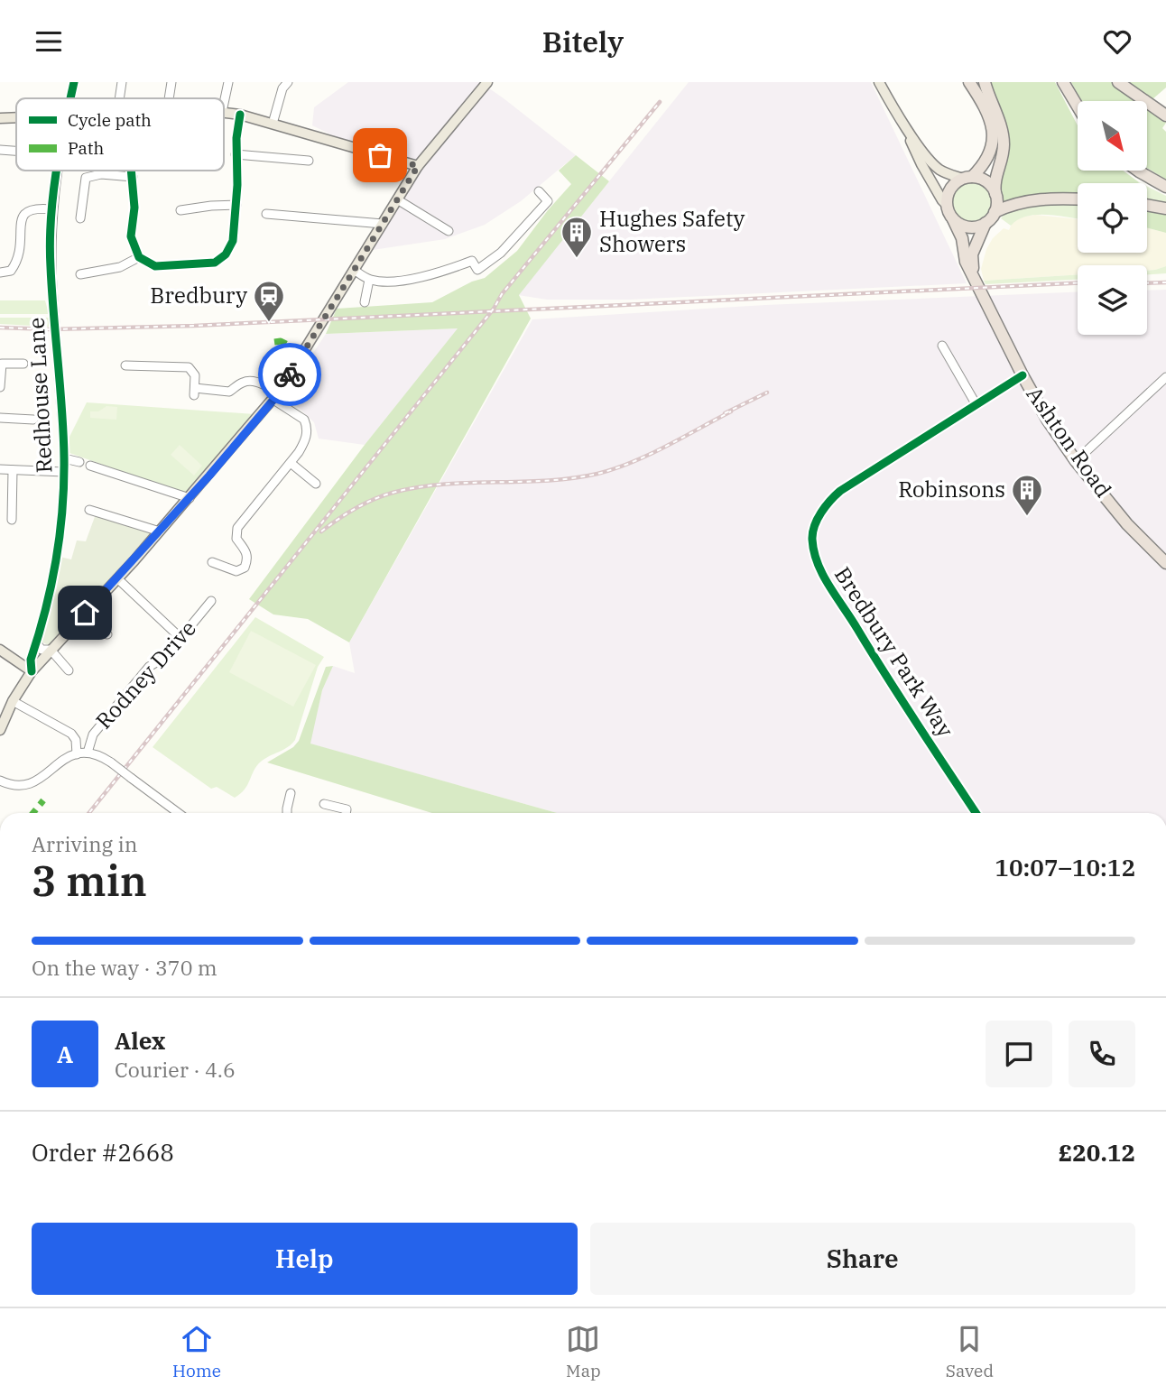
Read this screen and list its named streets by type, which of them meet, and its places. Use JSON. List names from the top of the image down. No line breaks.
{"streets":{"highway":["Ashton Road"],"street":["Redhouse Lane","Bredbury Park Way","Rodney Drive"]},"crossings":[["Ashton Road","Bredbury Park Way"]],"places":{"building":["Hughes Safety Showers","Robinsons"],"station":["Bredbury"]},"legend":["Cycle path","Path"],"north":"bottom right","page":{"header":"Bitely","heading":["3 min","Arriving in","10:07–10:12"],"panel":["Alex","Courier · 4.6","Order #2668","£20.12"],"bar":"On the way · 370 m","round":"A","buttons":["Help","Share"],"tabs":["Home","Map","Saved"]}}
